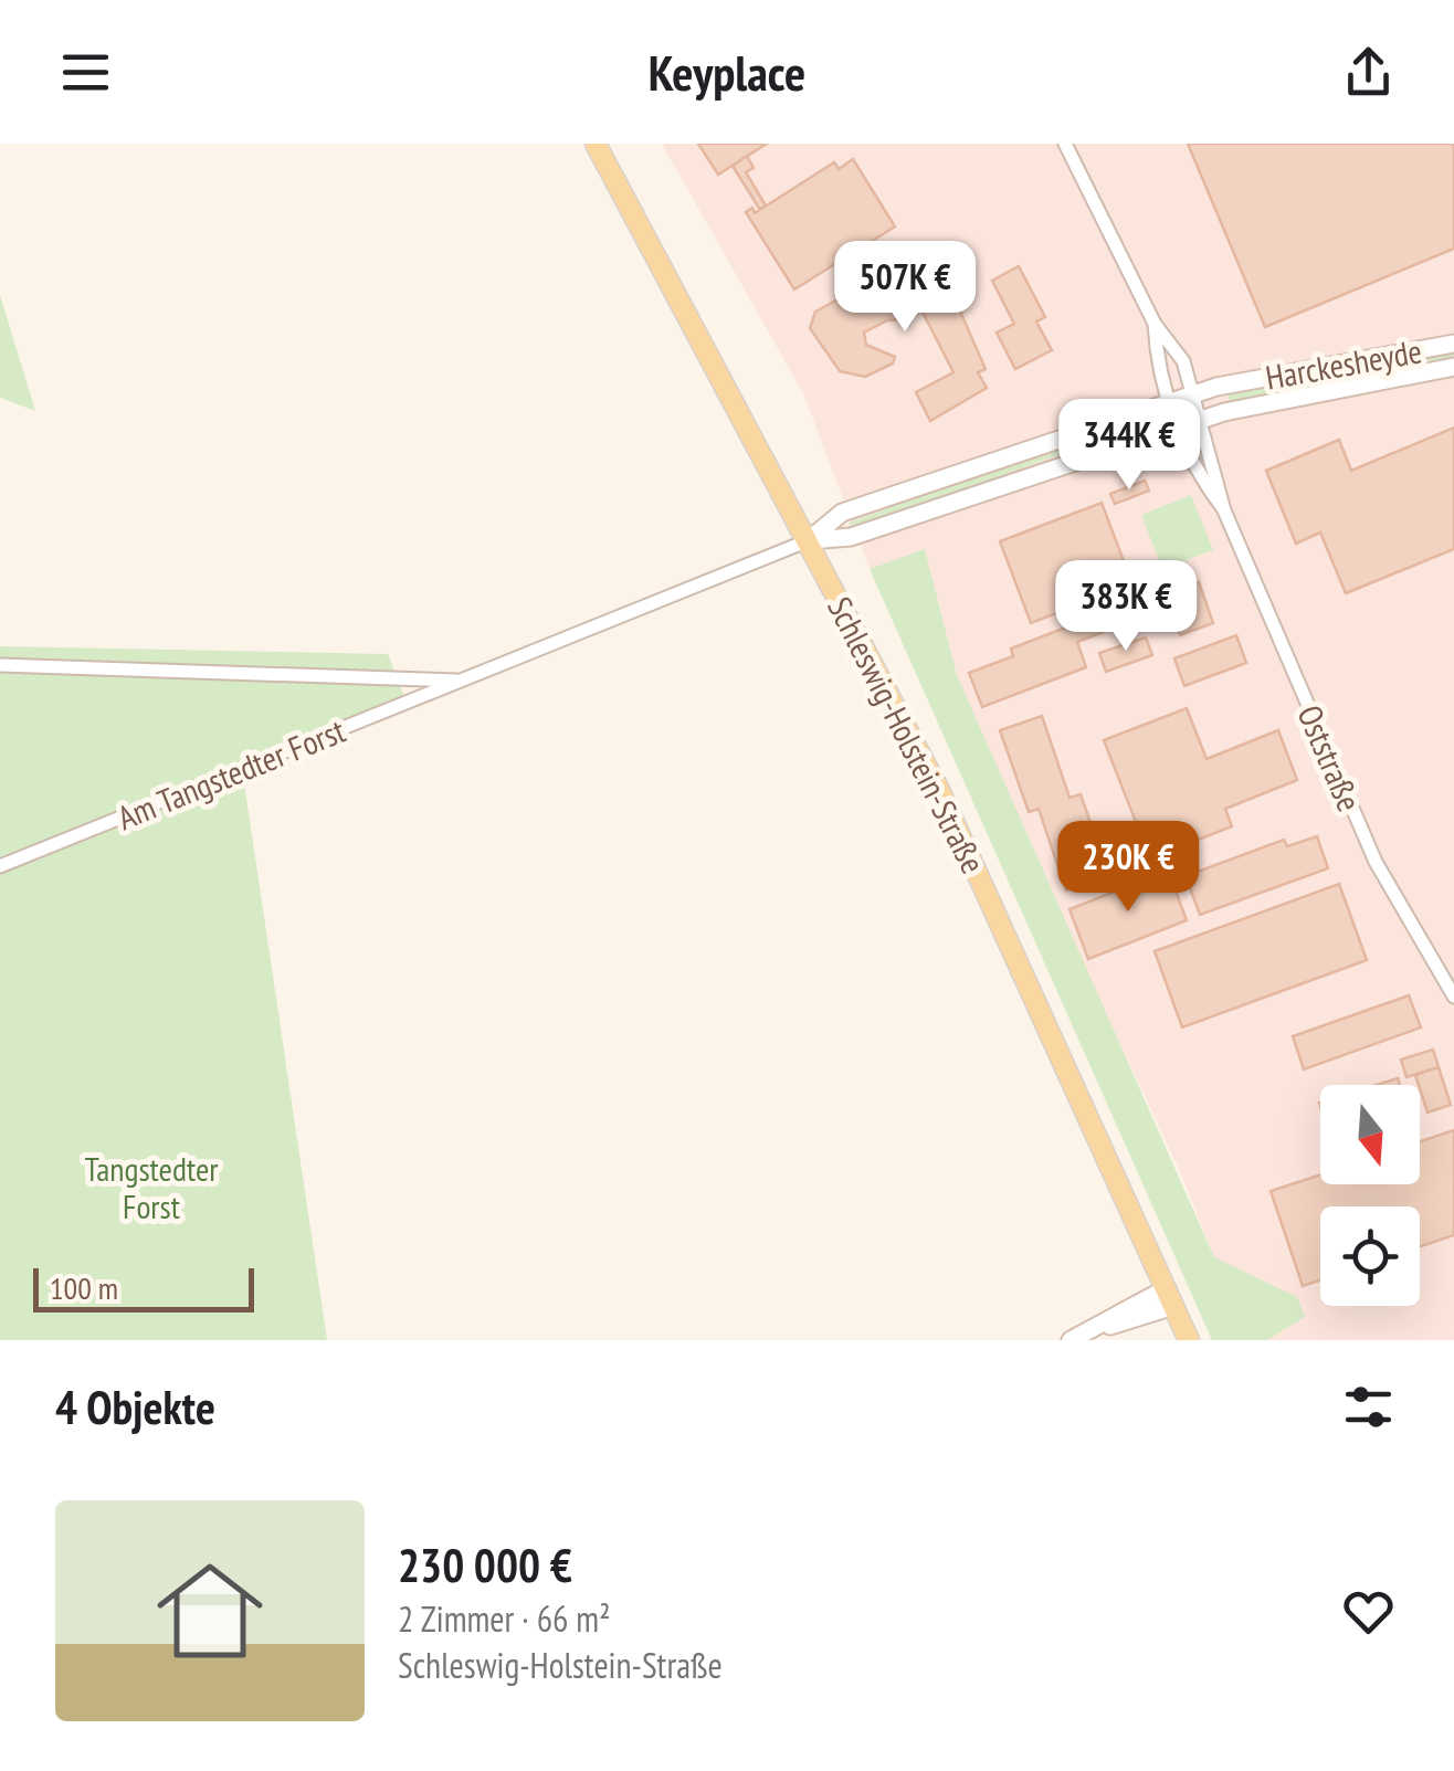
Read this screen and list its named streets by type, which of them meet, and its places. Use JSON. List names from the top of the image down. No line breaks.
{"streets":{"main road":["Harckesheyde","Schleswig-Holstein-Straße"],"street":["Oststraße","Am Tangstedter Forst"]},"crossings":[["Harckesheyde","Schleswig-Holstein-Straße"],["Harckesheyde","Oststraße"],["Harckesheyde","Am Tangstedter Forst"],["Schleswig-Holstein-Straße","Am Tangstedter Forst"]],"parks":["Tangstedter Forst"],"scale_bar":"100 m","north":"bottom","page":{"header":"Keyplace","price":["507K €","344K €","383K €","230K €"],"scale":"100 m","heading":"4 Objekte","list":[{"name":"230 000 €","note":"2 Zimmer · 66 m² · Schleswig-Holstein-Straße"}]}}
